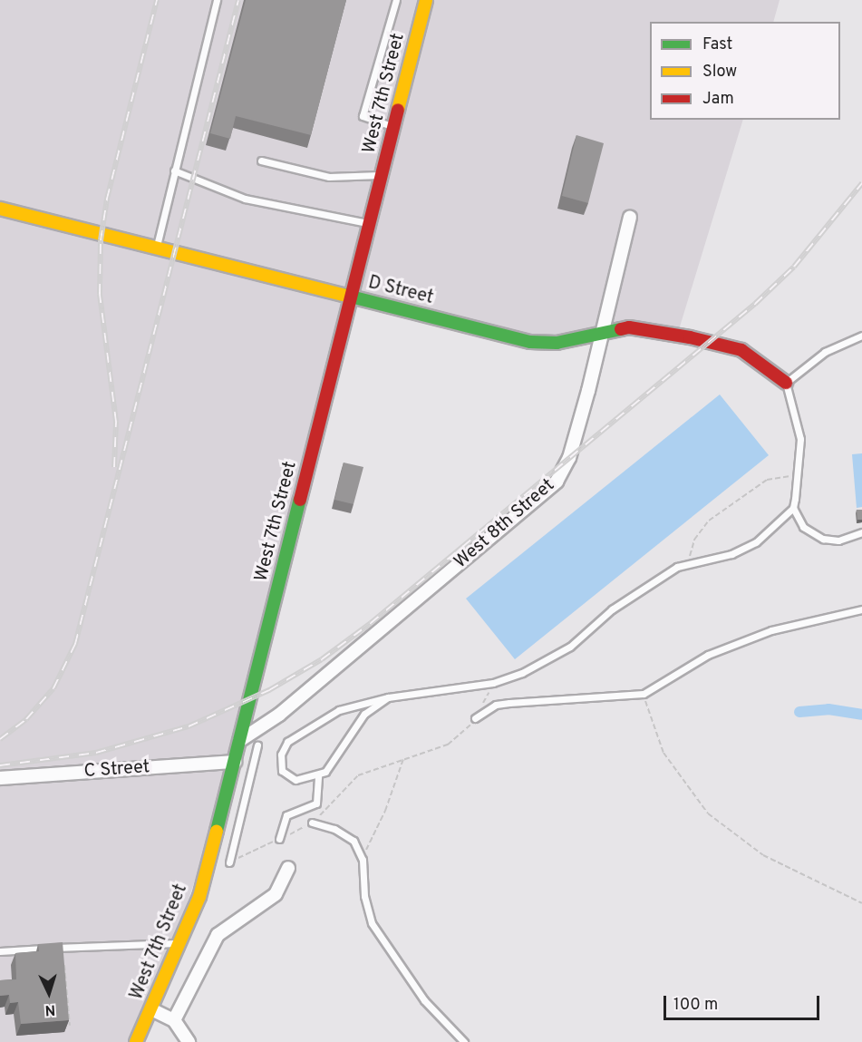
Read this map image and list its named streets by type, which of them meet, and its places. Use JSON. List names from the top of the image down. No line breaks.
{"streets":{"street":["West 7th Street","D Street","West 8th Street","C Street"]},"crossings":[["West 7th Street","D Street"],["West 7th Street","West 8th Street"],["West 7th Street","C Street"],["D Street","West 8th Street"]],"legend":["Fast","Slow","Jam"],"scale_bar":"100 m","north":"bottom"}
